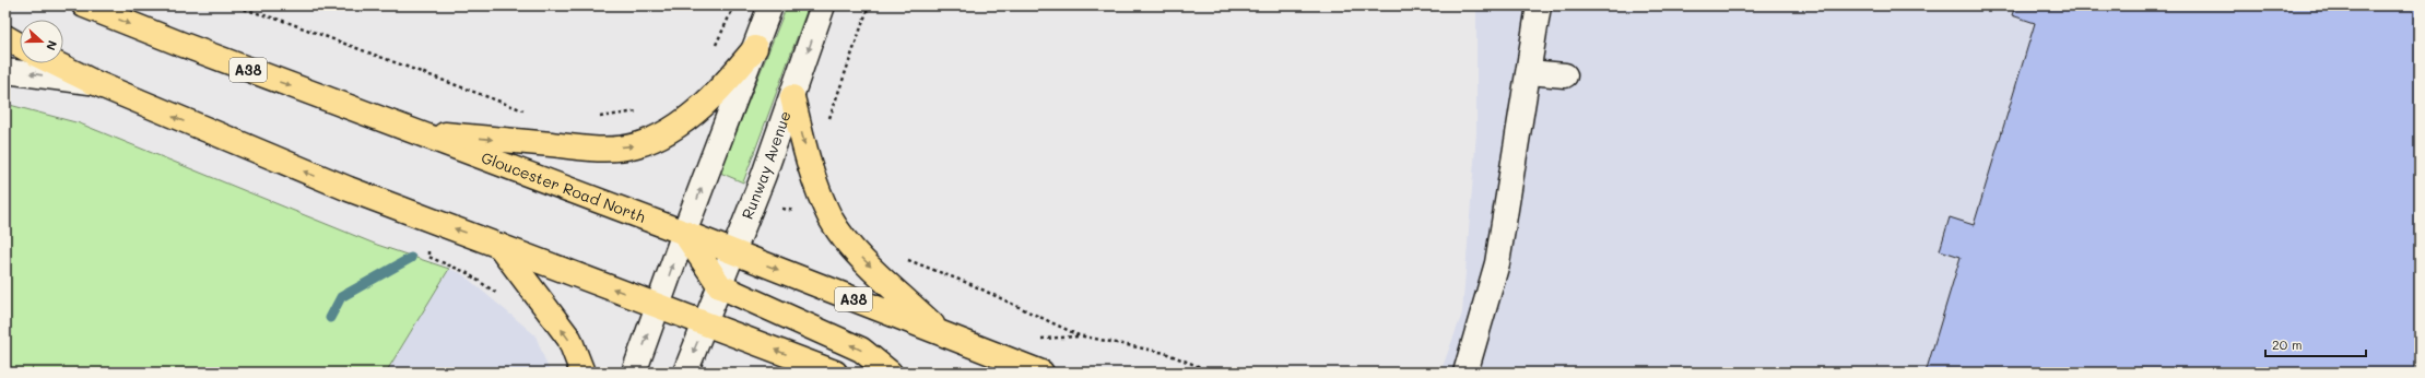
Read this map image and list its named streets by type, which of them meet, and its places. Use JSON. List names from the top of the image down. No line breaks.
{"streets":{"main road":["A38","Gloucester Road North"],"street":["Runway Avenue"]},"crossings":[["Runway Avenue","Gloucester Road North"]],"scale_bar":"20 m","north":"right"}
